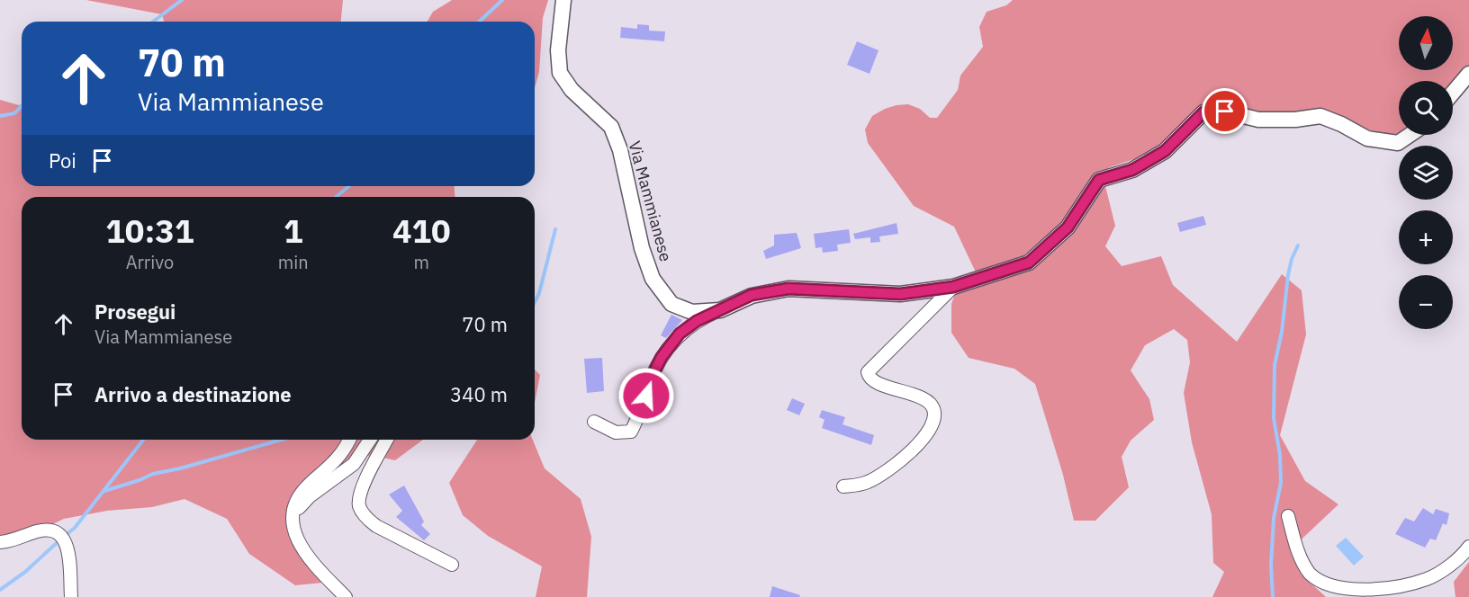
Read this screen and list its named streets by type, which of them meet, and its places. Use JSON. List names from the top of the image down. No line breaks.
{"streets":{"main road":["Via Mammianese"]},"north":"top","page":{"map_buttons":["+","−"],"turn":["70 m","Via Mammianese"],"then":"Poi","eta":["10:31","Arrivo","1","min","410","m"],"list":[{"name":"Prosegui","note":"Via Mammianese","value":"70 m"},{"name":"Arrivo a destinazione","value":"340 m"}]}}
